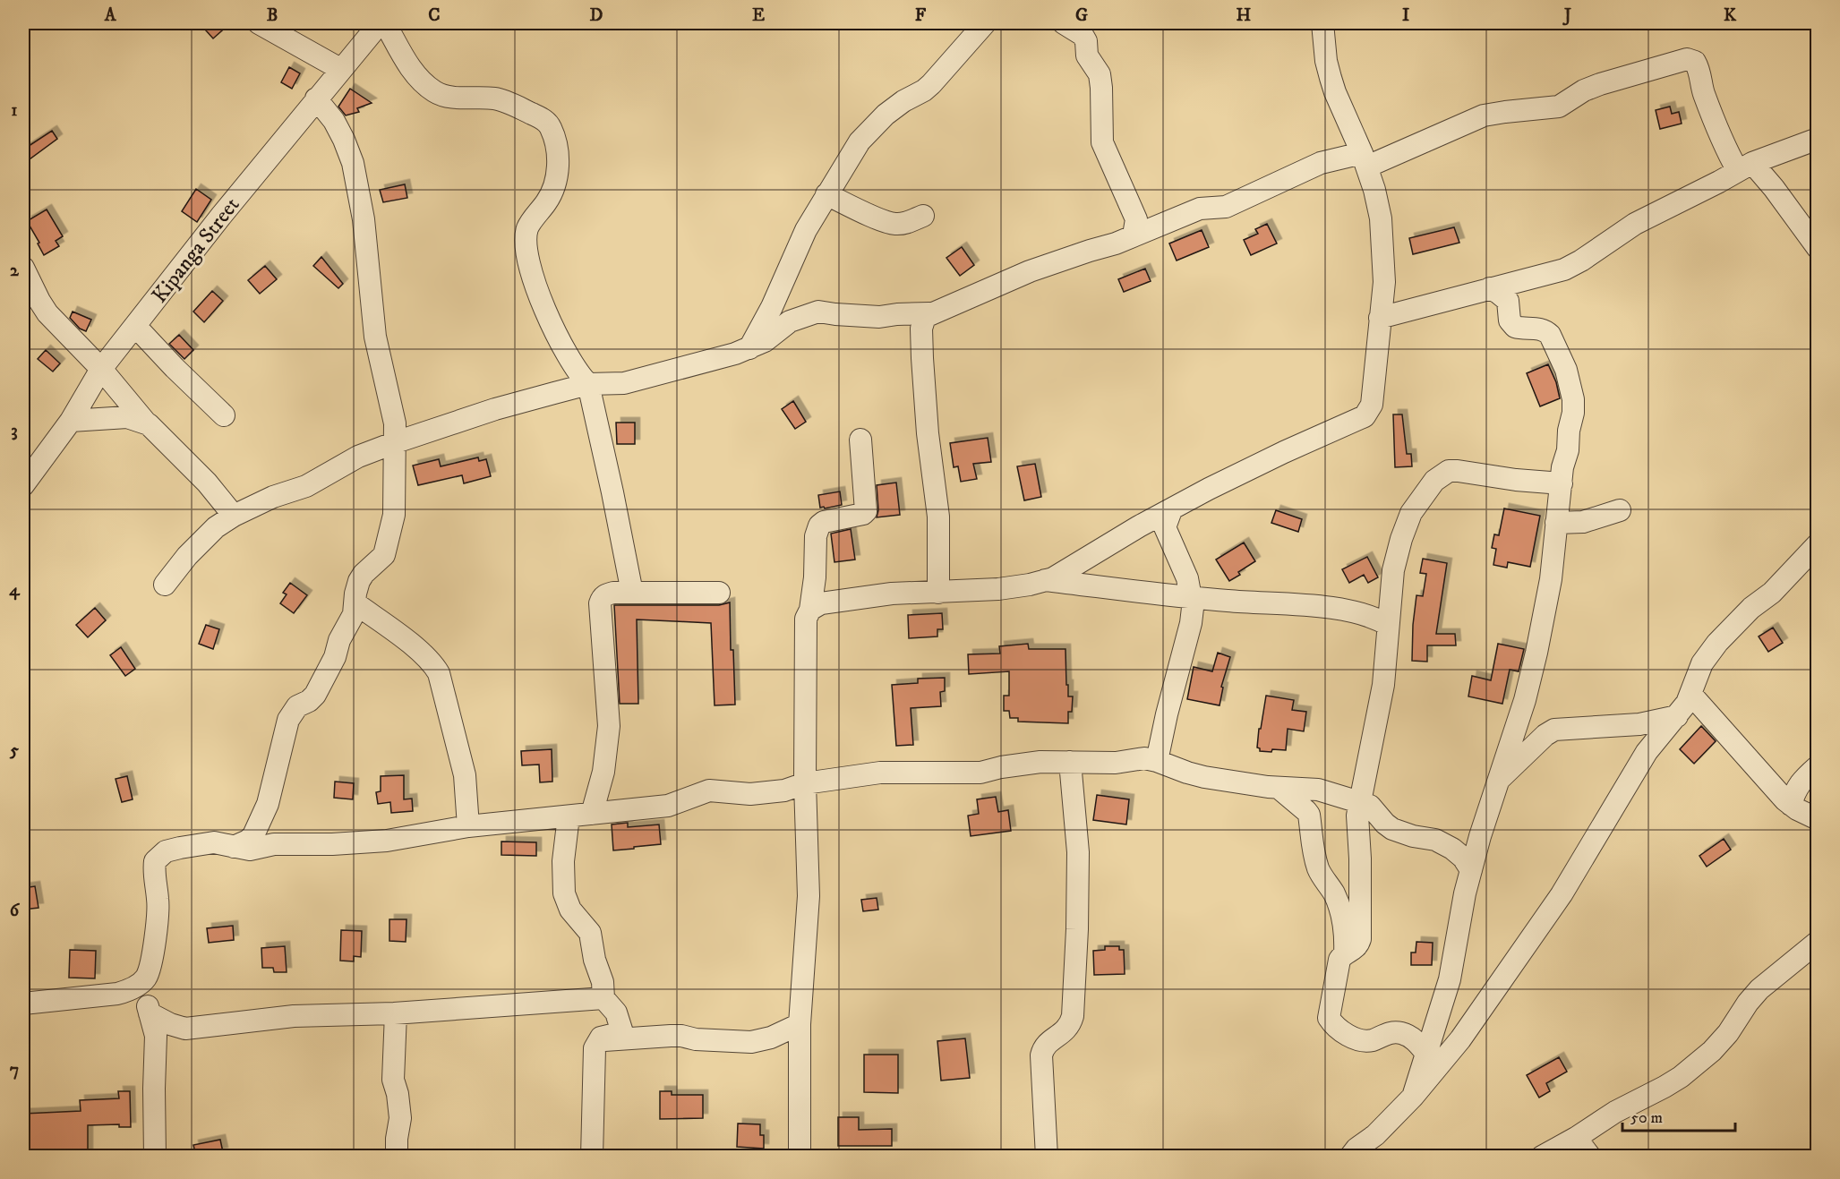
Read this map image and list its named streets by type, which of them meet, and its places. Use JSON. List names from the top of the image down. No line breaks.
{"streets":{"street":["Kipanga Street"]},"scale_bar":"50 m","grid":{"columns":["A","B","C","D","E","F","G","H","I","J","K"],"rows":["1","2","3","4","5","6","7"]}}
